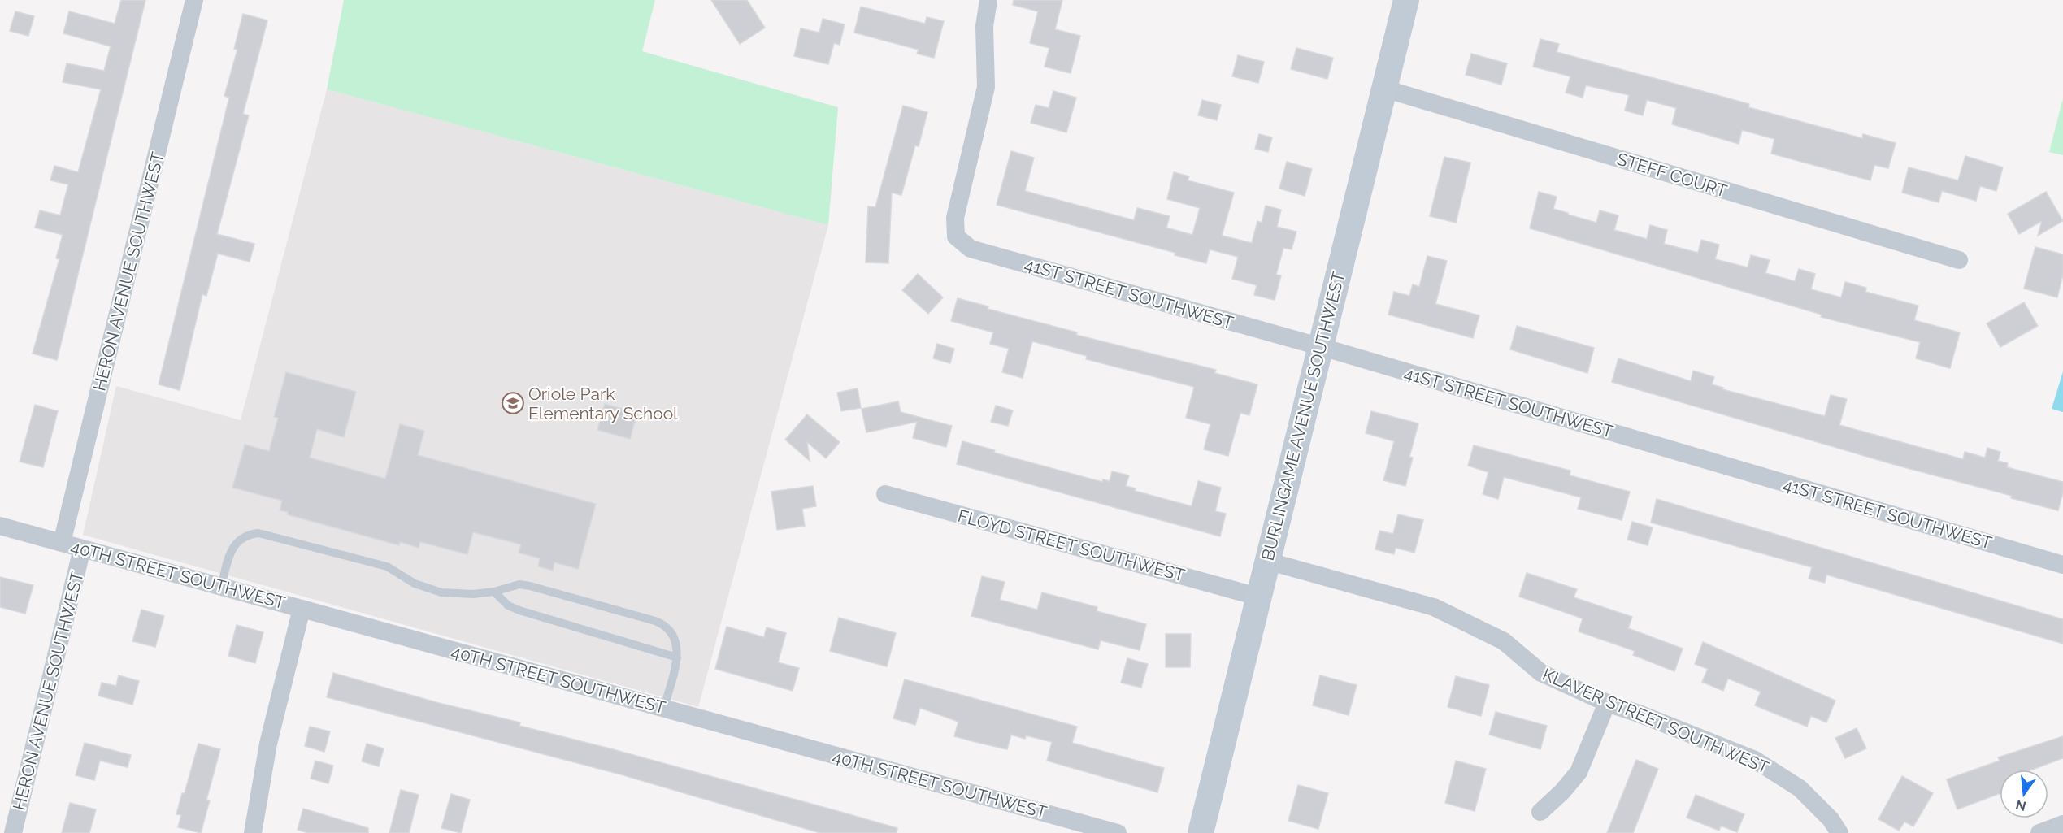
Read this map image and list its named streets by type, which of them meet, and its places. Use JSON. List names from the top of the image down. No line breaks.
{"streets":{"street":["STEFF COURT","HERON AVENUE SOUTHWEST","41ST STREET SOUTHWEST","BURLINGAME AVENUE SOUTHWEST","FLOYD STREET SOUTHWEST","40TH STREET SOUTHWEST","KLAVER STREET SOUTHWEST"]},"crossings":[["STEFF COURT","BURLINGAME AVENUE SOUTHWEST"],["HERON AVENUE SOUTHWEST","40TH STREET SOUTHWEST"],["41ST STREET SOUTHWEST","BURLINGAME AVENUE SOUTHWEST"],["BURLINGAME AVENUE SOUTHWEST","FLOYD STREET SOUTHWEST"],["BURLINGAME AVENUE SOUTHWEST","KLAVER STREET SOUTHWEST"]],"places":{"school or university":["Oriole Park Elementary School"]},"north":"bottom"}
